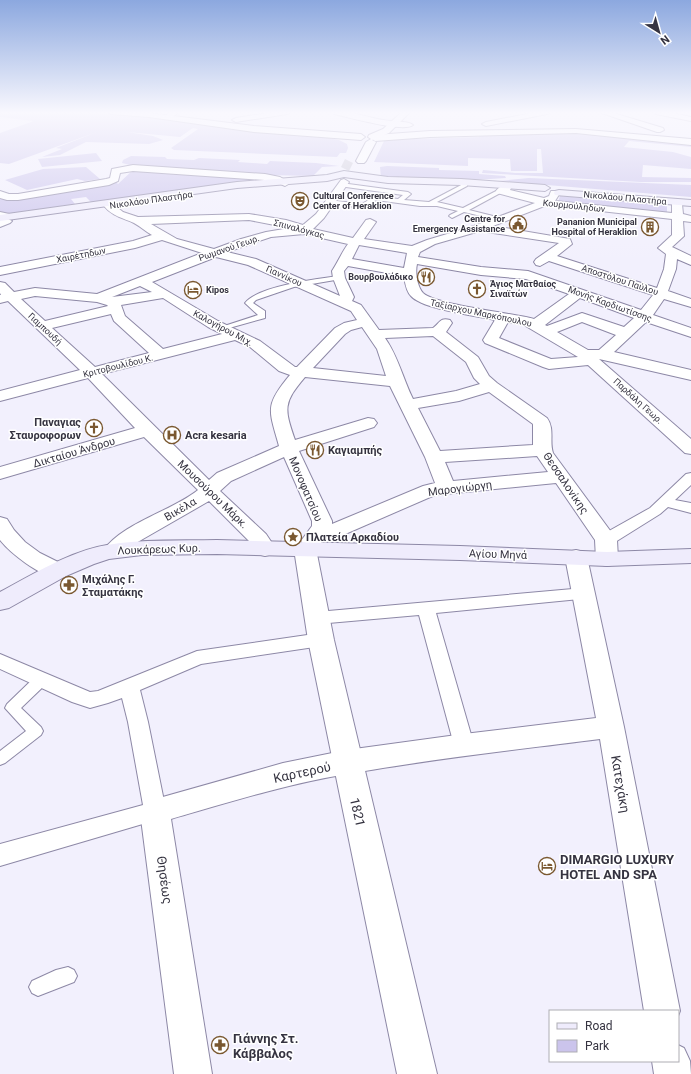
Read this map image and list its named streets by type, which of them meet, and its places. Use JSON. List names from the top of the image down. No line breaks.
{"streets":{"main road":["Νικολάου Πλαστήρα","Λουκάρεως Κυρ.","Αγίου Μηνά"],"street":["Κουρμούληδων","Σπιναλόγκας","Ρωμανού Γεωρ.","Χαιρέτηδων","Γιαννίκου","Αποστόλου Παύλου","Μονής Καρδιωτίσσης","Ταξίαρχου Μαρκόπουλου","Καλογήρου Μιχ.","Γιαμπουδή","Κριτοβουλίδου Κ.","Παρδάλη Γεωρ.","Δικταίου Άνδρου","Θεσσαλονίκης","Μαρογιώργη","Μονοφατσίου","Μουσούρου Μάρκ.","Βικέλα","Καρτερού","Κατεχάκη","1821","Θησέως"]},"crossings":[["Νικολάου Πλαστήρα","Κουρμούληδων"],["Νικολάου Πλαστήρα","Γιαννίκου"],["Σπιναλόγκας","Ρωμανού Γεωρ."],["Σπιναλόγκας","Γιαννίκου"],["Σπιναλόγκας","Μονής Καρδιωτίσσης"],["Σπιναλόγκας","Ταξίαρχου Μαρκόπουλου"],["Ρωμανού Γεωρ.","Γιαννίκου"],["Ρωμανού Γεωρ.","Καλογήρου Μιχ."],["Χαιρέτηδων","Γιαννίκου"],["Γιαννίκου","Καλογήρου Μιχ."],["Γιαννίκου","Μαρογιώργη"],["Μονής Καρδιωτίσσης","Ταξίαρχου Μαρκόπουλου"],["Ταξίαρχου Μαρκόπουλου","Παρδάλη Γεωρ."],["Καλογήρου Μιχ.","Κριτοβουλίδου Κ."],["Γιαμπουδή","Κριτοβουλίδου Κ."],["Γιαμπουδή","Μουσούρου Μάρκ."],["Κριτοβουλίδου Κ.","Μουσούρου Μάρκ."],["Δικταίου Άνδρου","Μουσούρου Μάρκ."],["Θεσσαλονίκης","Μαρογιώργη"],["Θεσσαλονίκης","Αγίου Μηνά"],["Μαρογιώργη","Μονοφατσίου"],["Μαρογιώργη","Λουκάρεως Κυρ."],["Μαρογιώργη","Αγίου Μηνά"],["Μαρογιώργη","1821"],["Μονοφατσίου","Βικέλα"],["Μονοφατσίου","Λουκάρεως Κυρ."],["Μονοφατσίου","Αγίου Μηνά"],["Μονοφατσίου","1821"],["Μουσούρου Μάρκ.","Βικέλα"],["Μουσούρου Μάρκ.","Λουκάρεως Κυρ."],["Βικέλα","Λουκάρεως Κυρ."],["Λουκάρεως Κυρ.","Αγίου Μηνά"],["Λουκάρεως Κυρ.","1821"],["Αγίου Μηνά","Κατεχάκη"],["Αγίου Μηνά","1821"],["Καρτερού","Κατεχάκη"],["Καρτερού","1821"],["Καρτερού","Θησέως"]],"places":{"theatre":["Cultural Conference Center of Heraklion"],"public building":["Centre for Emergency Assistance"],"building":["Pananion Municipal Hospital of Heraklion"],"restaurant":["Βουρβουλάδικο","Καγιαμπής"],"church":["Άγιος Ματθαίος Σιναϊτών","Παναγιας Σταυροφορων"],"hotel":["Kipos","DIMARGIO LUXURY HOTEL AND SPA"],"hospital":["Acra kesaria"],"place":["Πλατεία Αρκαδίου"],"pharmacy":["Μιχάλης Γ. Σταματάκης","Γιάννης Στ. Κάββαλος"]},"legend":["Road","Park"],"north":"bottom right"}
